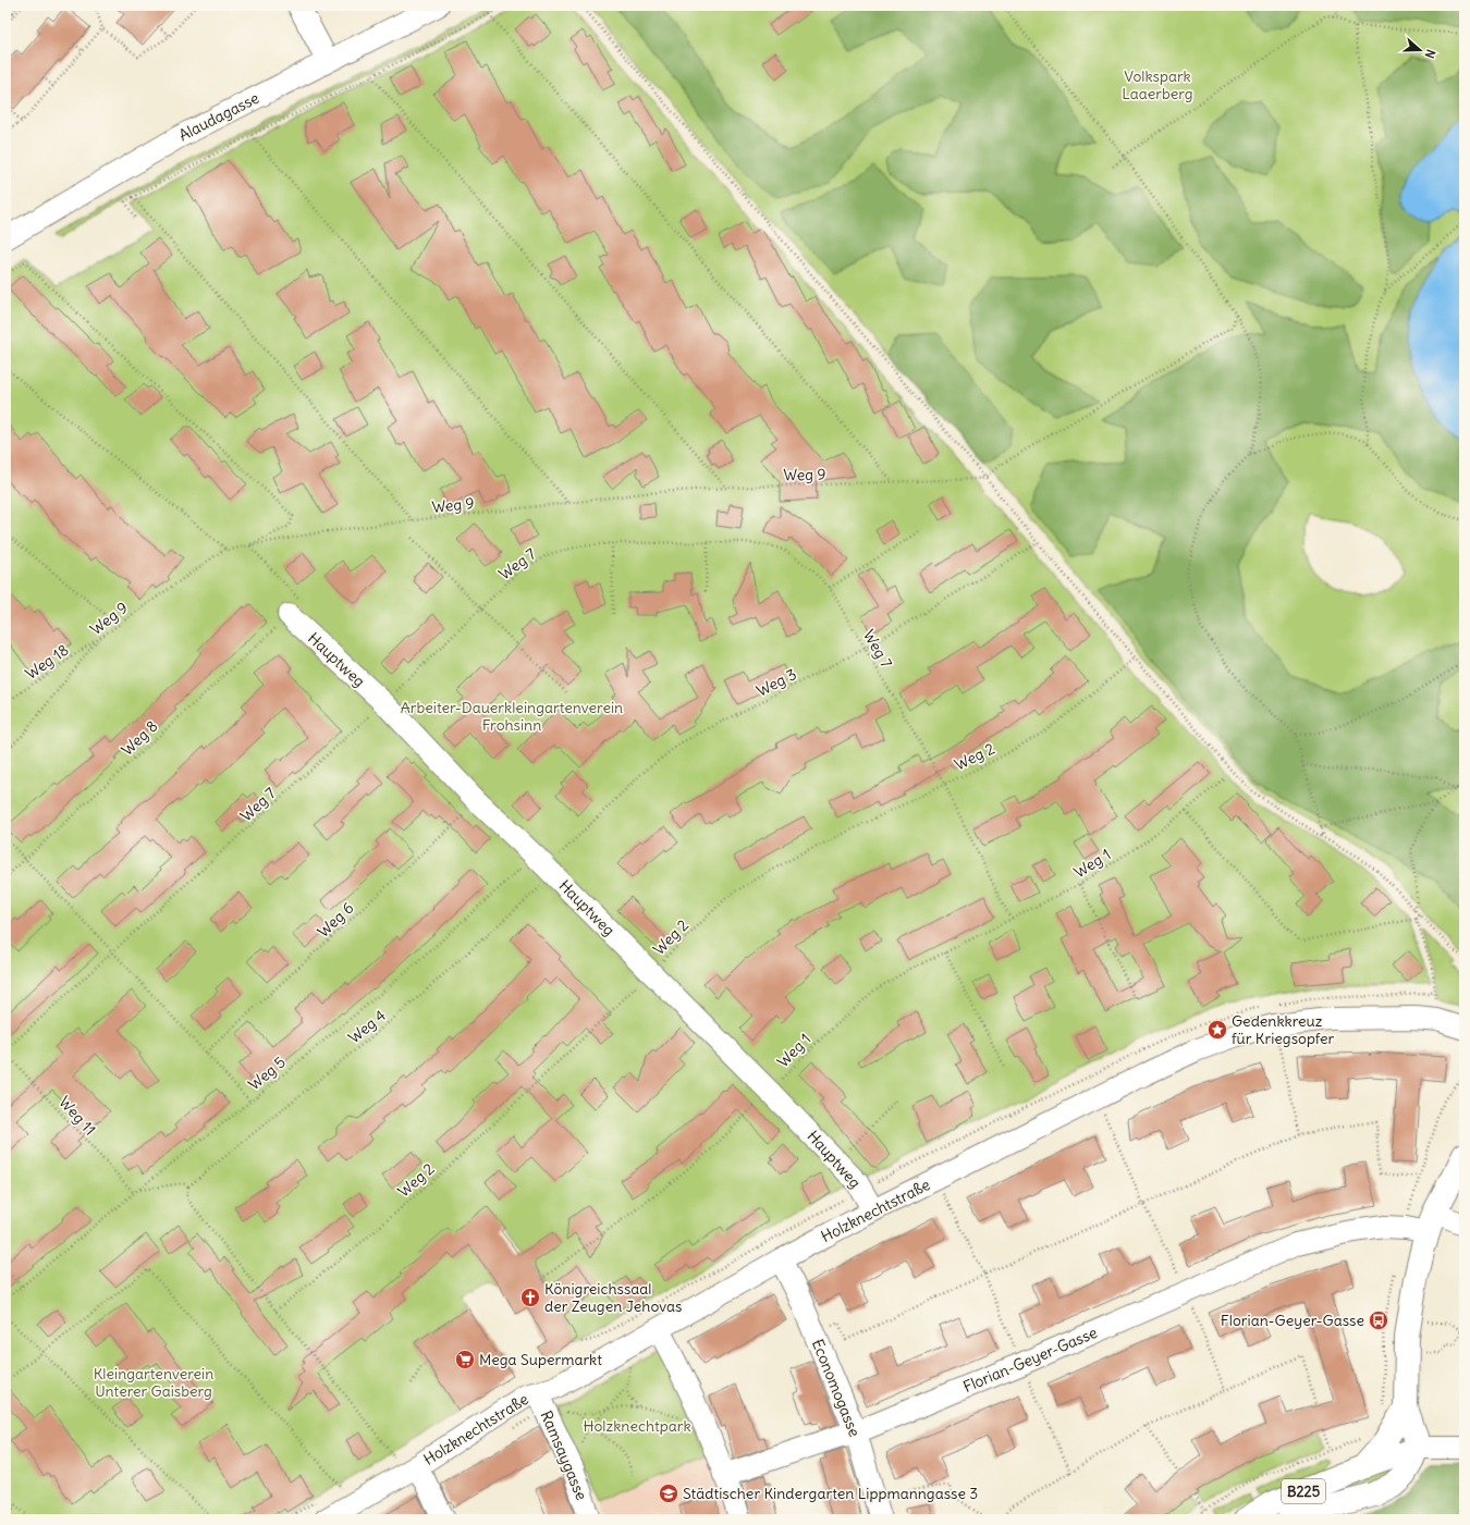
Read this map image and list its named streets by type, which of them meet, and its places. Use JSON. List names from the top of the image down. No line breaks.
{"streets":{"main road":["B225"],"street":["Alaudagasse","Hauptweg","Holzknechtstraße","Florian-Geyer-Gasse","Economogasse","Ramsaygasse"],"path":["Weg 9","Weg 7","Weg 18","Weg 3","Weg 8","Weg 2","Weg 1","Weg 6","Weg 4","Weg 5","Weg 11"]},"crossings":[["Weg 9","Weg 18"],["Weg 7","Hauptweg"],["Weg 7","Weg 3"],["Weg 7","Weg 2"],["Weg 7","Weg 1"],["Weg 7","Weg 11"],["Hauptweg","Weg 3"],["Hauptweg","Weg 8"],["Hauptweg","Weg 2"],["Hauptweg","Weg 1"],["Hauptweg","Weg 6"],["Hauptweg","Weg 4"],["Hauptweg","Weg 5"],["Hauptweg","Holzknechtstraße"],["Weg 3","Weg 4"],["Weg 3","Weg 5"],["Weg 4","Weg 5"],["Weg 5","Weg 11"],["Holzknechtstraße","Economogasse"],["Holzknechtstraße","Ramsaygasse"],["Florian-Geyer-Gasse","Economogasse"],["Florian-Geyer-Gasse","B225"]],"parks":["Volkspark Laaerberg","Arbeiter-Dauerkleingartenverein Frohsinn","Kleingartenverein Unterer Gaisberg","Holzknechtpark"],"places":{"place":["Gedenkkreuz für Kriegsopfer"],"church":["Königreichssaal der Zeugen Jehovas"],"bus stop":["Florian-Geyer-Gasse"],"supermarket":["Mega Supermarkt"],"school or university":["Städtischer Kindergarten Lippmanngasse 3"]},"north":"right"}
